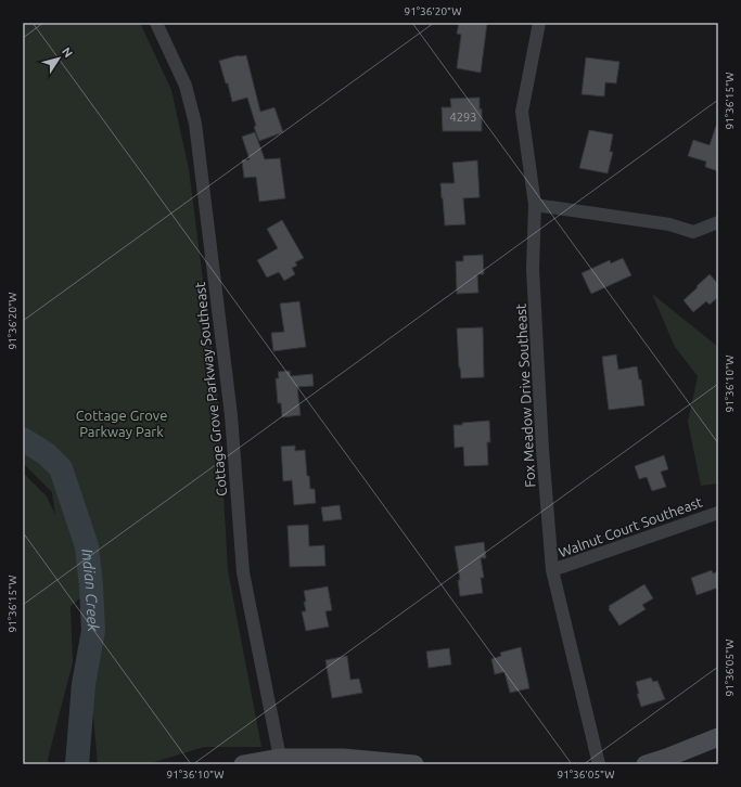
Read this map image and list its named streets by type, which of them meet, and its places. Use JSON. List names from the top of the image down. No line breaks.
{"streets":{"street":["Cottage Grove Parkway Southeast","Fox Meadow Drive Southeast","Walnut Court Southeast"]},"crossings":[["Fox Meadow Drive Southeast","Walnut Court Southeast"]],"water":["Indian Creek"],"parks":["Cottage Grove Parkway Park"],"house_numbers":["4293"],"north":"top right","coordinates":["91°36'20\"W","91°36'15\"W","91°36'10\"W","91°36'05\"W"]}
